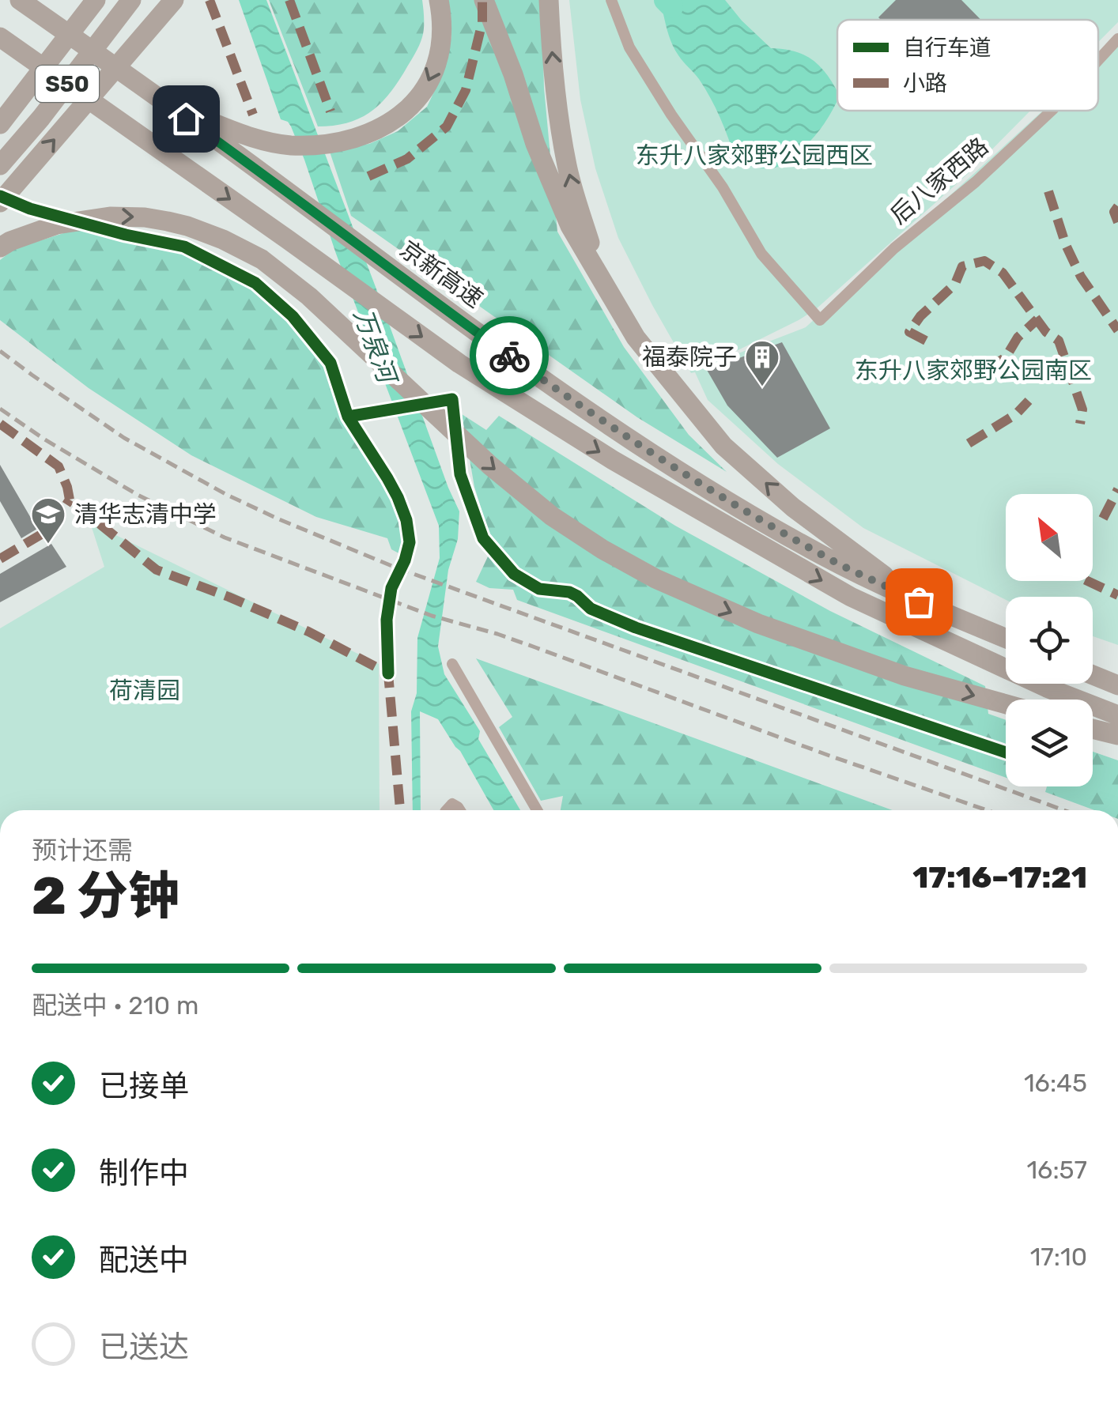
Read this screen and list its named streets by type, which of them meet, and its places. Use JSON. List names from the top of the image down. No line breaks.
{"streets":{"highway":["S50","京新高速"],"street":["后八家西路"]},"water":["万泉河"],"parks":["东升八家郊野公园西区","东升八家郊野公园南区","荷清园"],"places":{"building":["福泰院子"],"school or university":["清华志清中学"]},"legend":["自行车道","小路"],"north":"top left","page":{"heading":["2 分钟","预计还需","17:16–17:21"],"bar":"配送中 · 210 m","list":[["已接单","16:45"],["制作中","16:57"],["配送中","17:10"],"已送达"]}}
